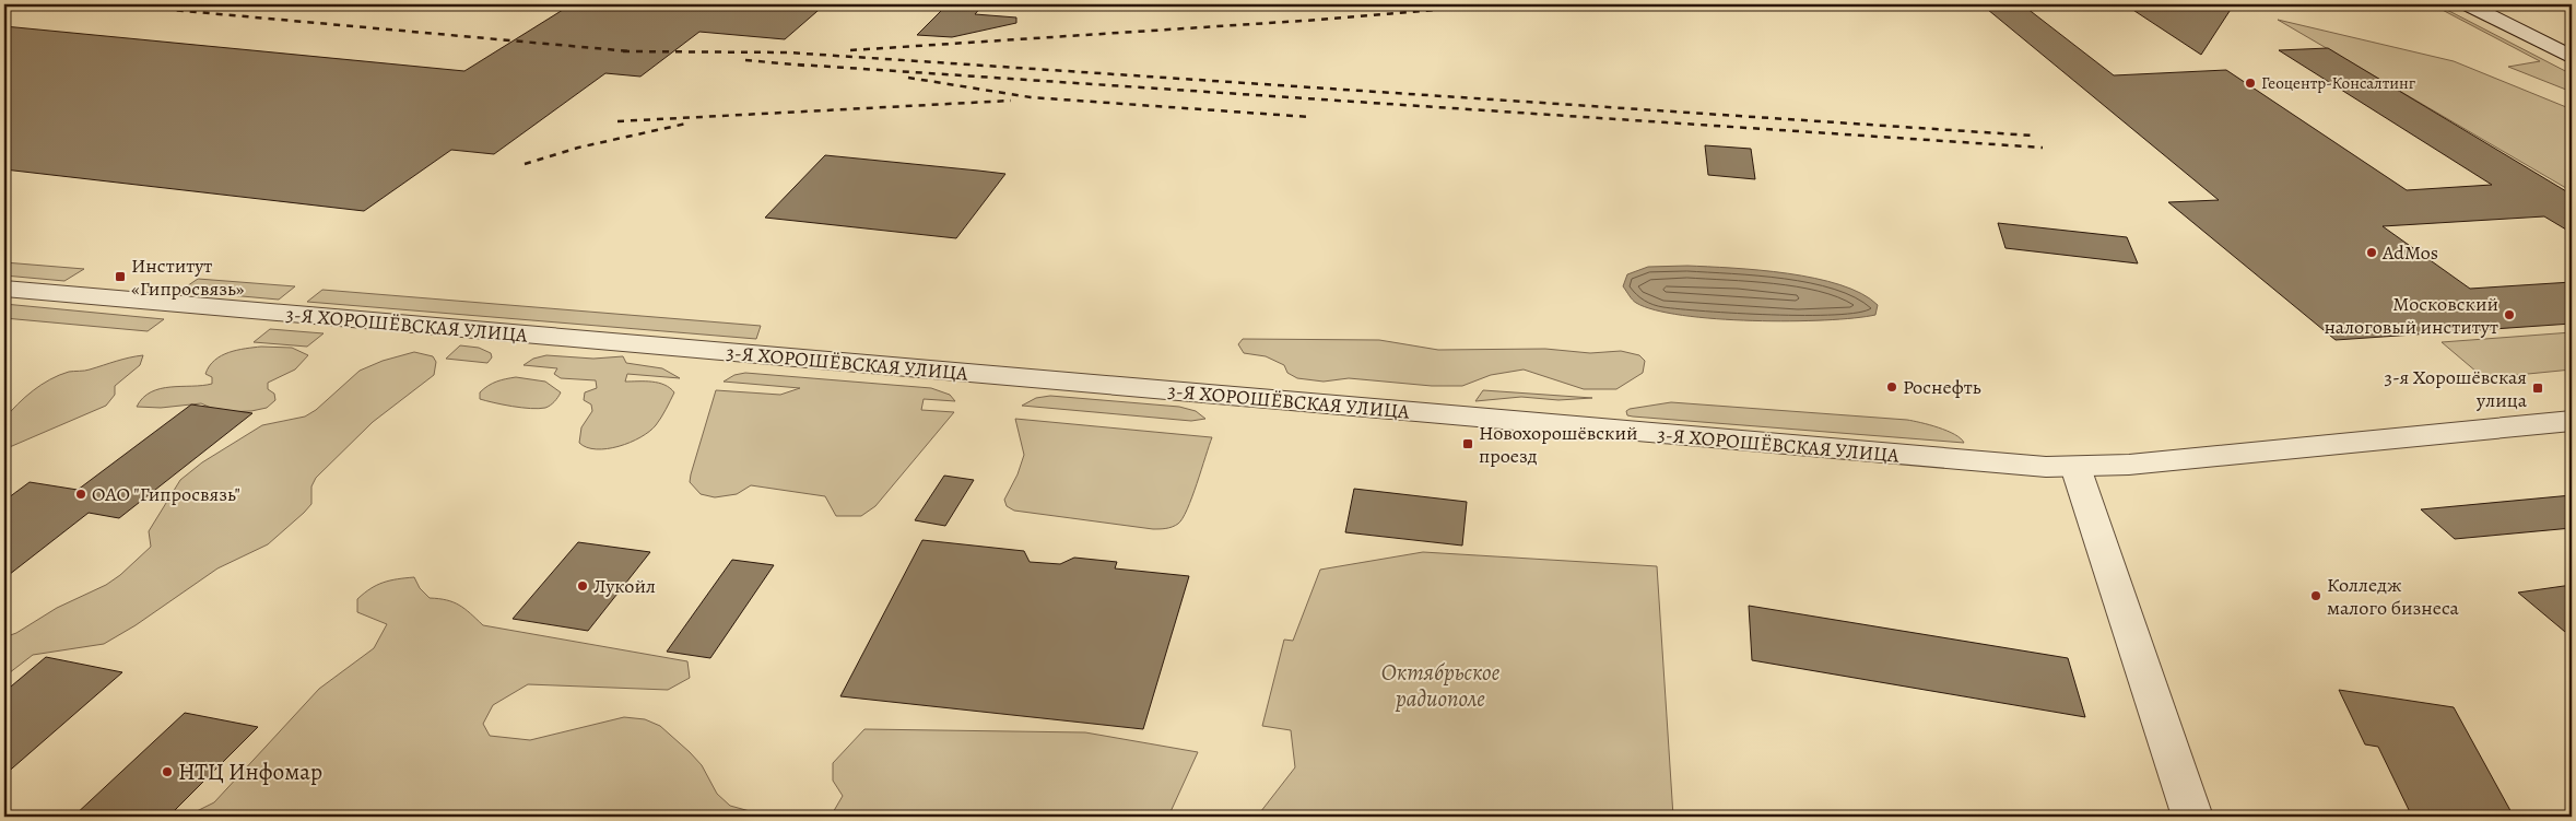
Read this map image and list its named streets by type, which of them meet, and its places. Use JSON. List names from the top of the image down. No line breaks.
{"streets":{"street":["3-Я ХОРОШЁВСКАЯ УЛИЦА"]},"parks":["Октябрьское радиополе"],"places":{"other":["Геоцентр-Консалтинг","AdMos","Московский налоговый институт","Роснефть","ОАО \"Гипросвязь\"","Лукойл","Колледж малого бизнеса","НТЦ Инфомар"],"transit":["Институт «Гипросвязь»","3-я Хорошёвская улица","Новохорошёвский проезд"]}}
